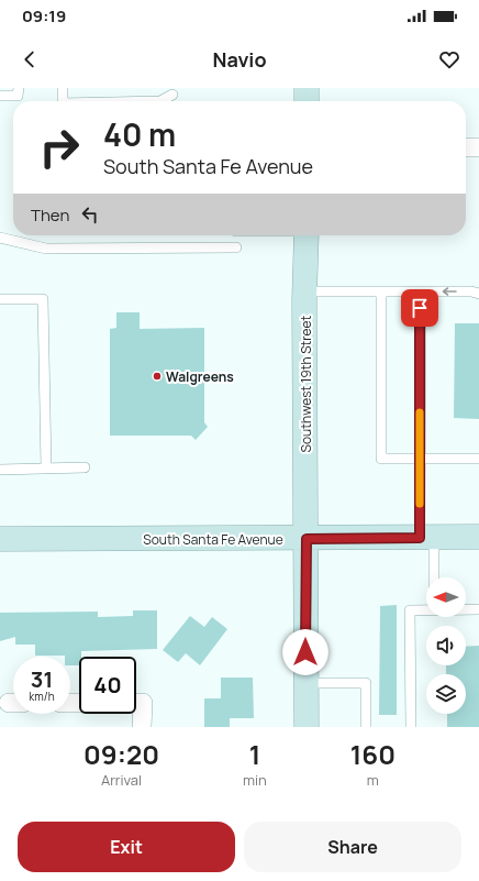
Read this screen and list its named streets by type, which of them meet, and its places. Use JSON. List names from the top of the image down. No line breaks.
{"streets":{"street":["Southwest 19th Street","South Santa Fe Avenue"]},"crossings":[["Southwest 19th Street","South Santa Fe Avenue"]],"places":["Walgreens"],"north":"left","page":{"status":"09:19","header":"Navio","turn":["40 m","South Santa Fe Avenue"],"then":"Then","speed":"31 km/h","limit":"40","eta":["09:20","Arrival","1","min","160","m"],"buttons":["Exit","Share"]}}
